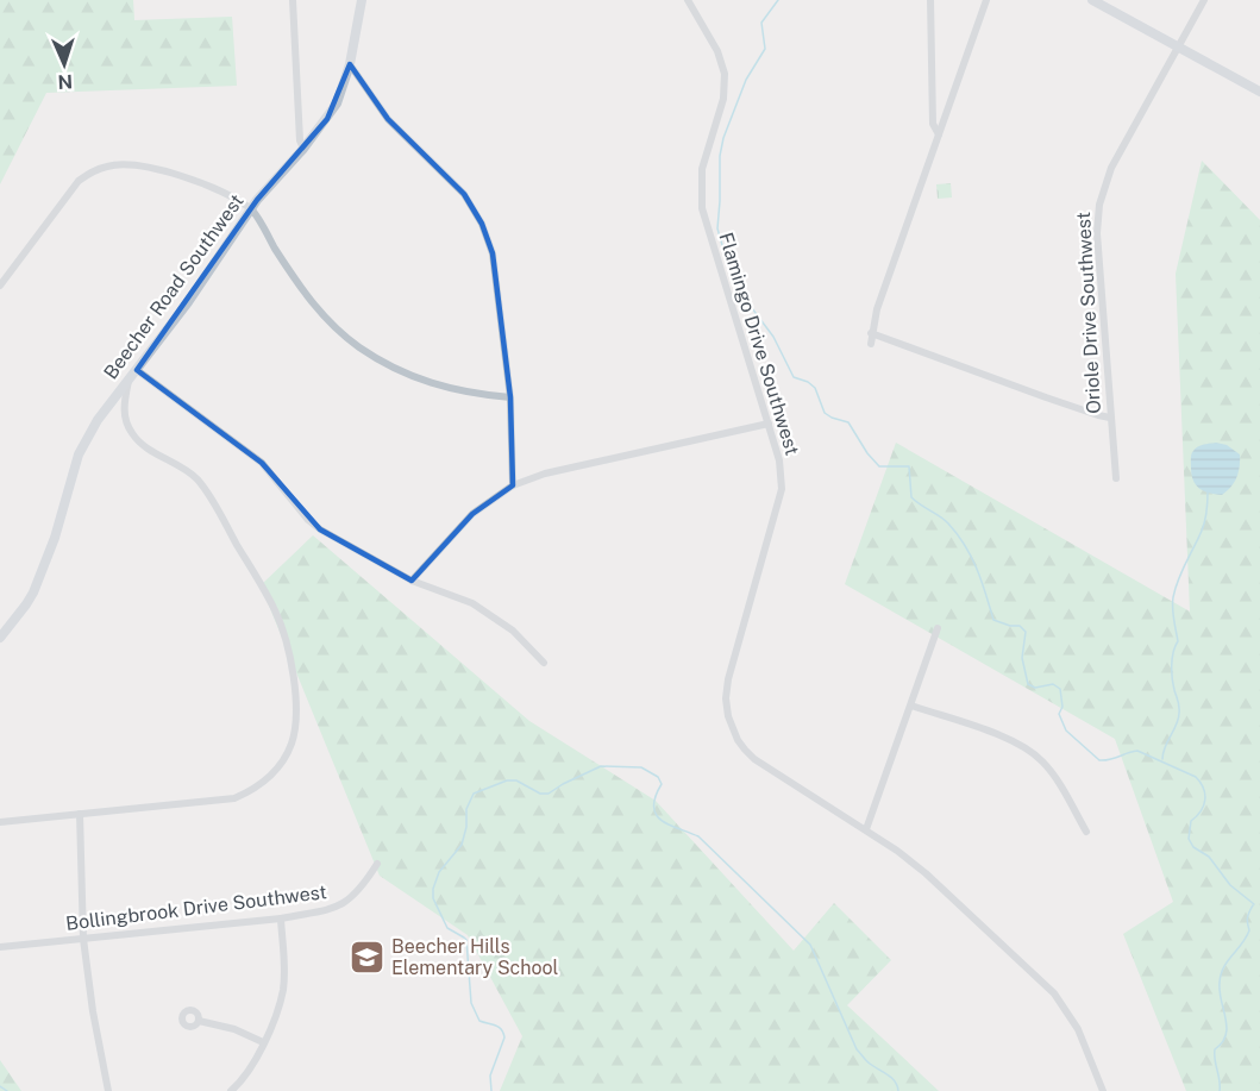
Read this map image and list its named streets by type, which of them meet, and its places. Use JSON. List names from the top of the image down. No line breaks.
{"streets":{"street":["Beecher Road Southwest","Oriole Drive Southwest","Flamingo Drive Southwest","Bollingbrook Drive Southwest"]},"places":{"school or university":["Beecher Hills Elementary School"]},"north":"bottom"}
